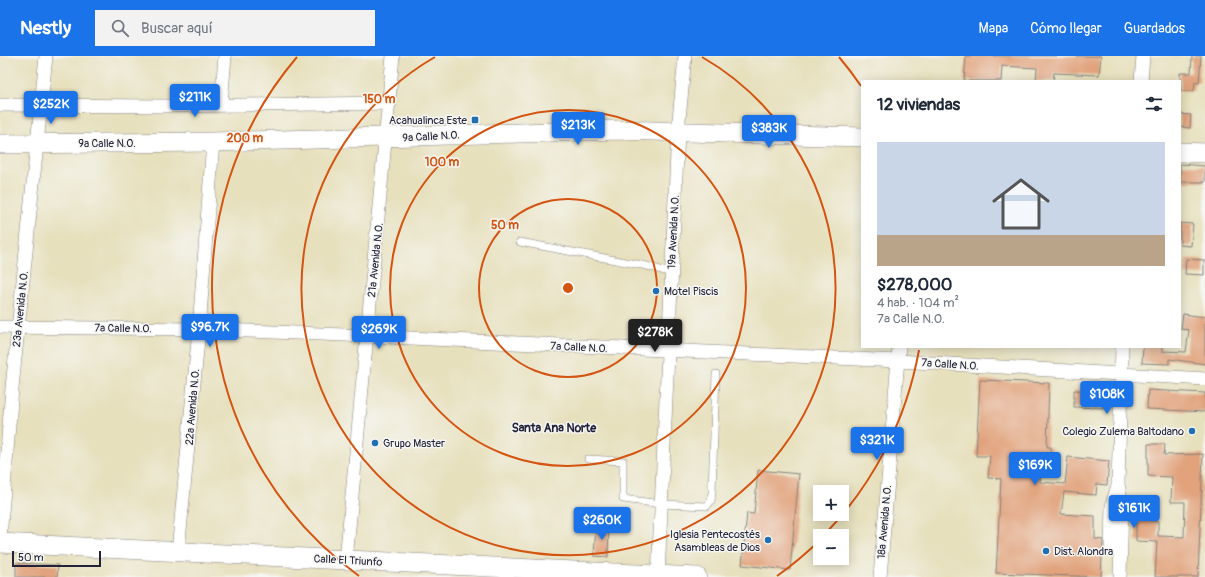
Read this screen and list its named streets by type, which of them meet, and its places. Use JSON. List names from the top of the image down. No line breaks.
{"streets":{"street":["9a Calle N.O.","19a Avenida N.O.","21a Avenida N.O.","23a Avenida N.O.","7a Calle N.O.","22a Avenida N.O.","18a Avenida N.O.","Calle El Triunfo"]},"crossings":[["9a Calle N.O.","19a Avenida N.O."],["9a Calle N.O.","21a Avenida N.O."],["9a Calle N.O.","23a Avenida N.O."],["9a Calle N.O.","22a Avenida N.O."],["19a Avenida N.O.","7a Calle N.O."],["19a Avenida N.O.","Calle El Triunfo"],["21a Avenida N.O.","7a Calle N.O."],["21a Avenida N.O.","Calle El Triunfo"],["23a Avenida N.O.","7a Calle N.O."],["7a Calle N.O.","22a Avenida N.O."],["7a Calle N.O.","18a Avenida N.O."],["22a Avenida N.O.","Calle El Triunfo"]],"districts":["Santa Ana Norte"],"places":{"transit":["Acahualinca Este"],"other":["Motel Piscis","Colegio Zulema Baltodano","Grupo Master","Iglesia Pentecostés Asambleas de Dios","Dist. Alondra"]},"scale_bar":"50 m","page":{"header":"Nestly","search":"Buscar aquí","nav":["Mapa","Cómo llegar","Guardados"],"heading":"12 viviendas","price":["$211K","$252K","$213K","$383K","$96.7K","$269K","$278K","$108K","$321K","$169K","$161K","$260K"],"list":[{"name":"$278,000","note":"4 hab. · 104 m² · 7a Calle N.O."}],"map_buttons":["+","−"],"scale":"50 m"},"rings":["150 m","200 m","100 m","50 m"]}
